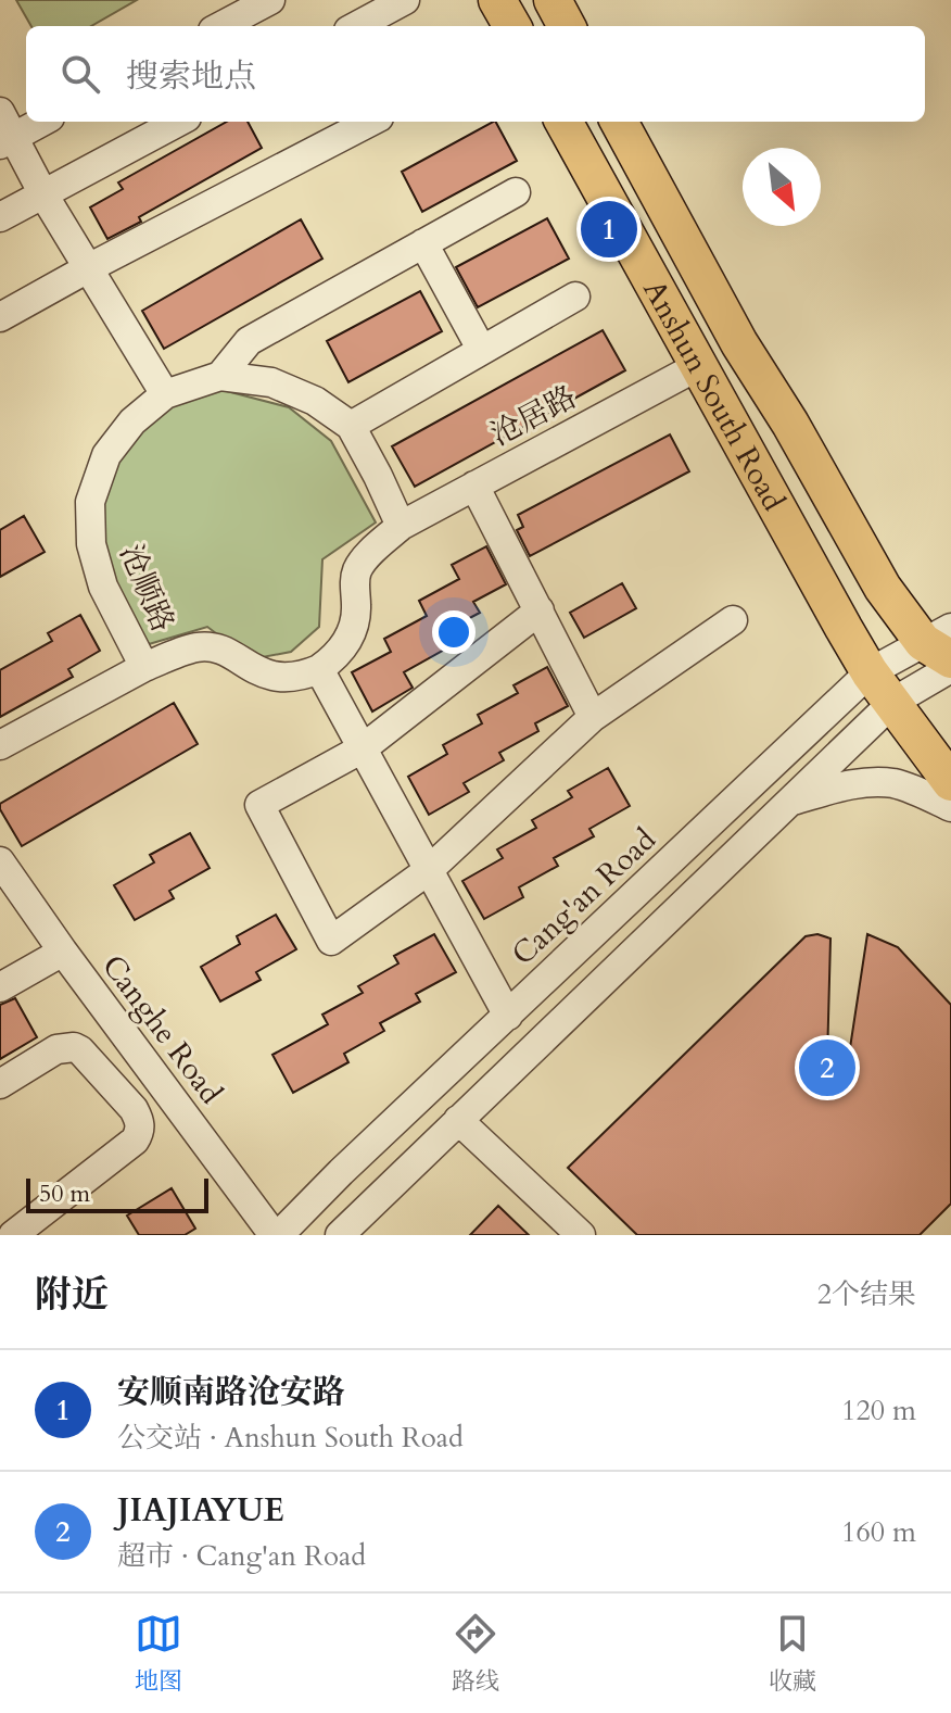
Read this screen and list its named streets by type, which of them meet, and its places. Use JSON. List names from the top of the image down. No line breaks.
{"streets":{"main road":["Anshun South Road"],"street":["沧居路","沧顺路","Cang'an Road","Canghe Road"]},"crossings":[["Anshun South Road","沧居路"],["Anshun South Road","Cang'an Road"],["沧居路","沧顺路"],["Cang'an Road","Canghe Road"]],"scale_bar":"50 m","north":"bottom right","page":{"search":"搜索地点","pins":["1","2"],"scale":"50 m","heading":["附近","2个结果"],"list":[{"mark":"1","name":"安顺南路沧安路","note":"公交站 · Anshun South Road","value":"120 m"},{"mark":"2","name":"JIAJIAYUE","note":"超市 · Cang'an Road","value":"160 m"}],"nav":["地图","路线","收藏"]}}
